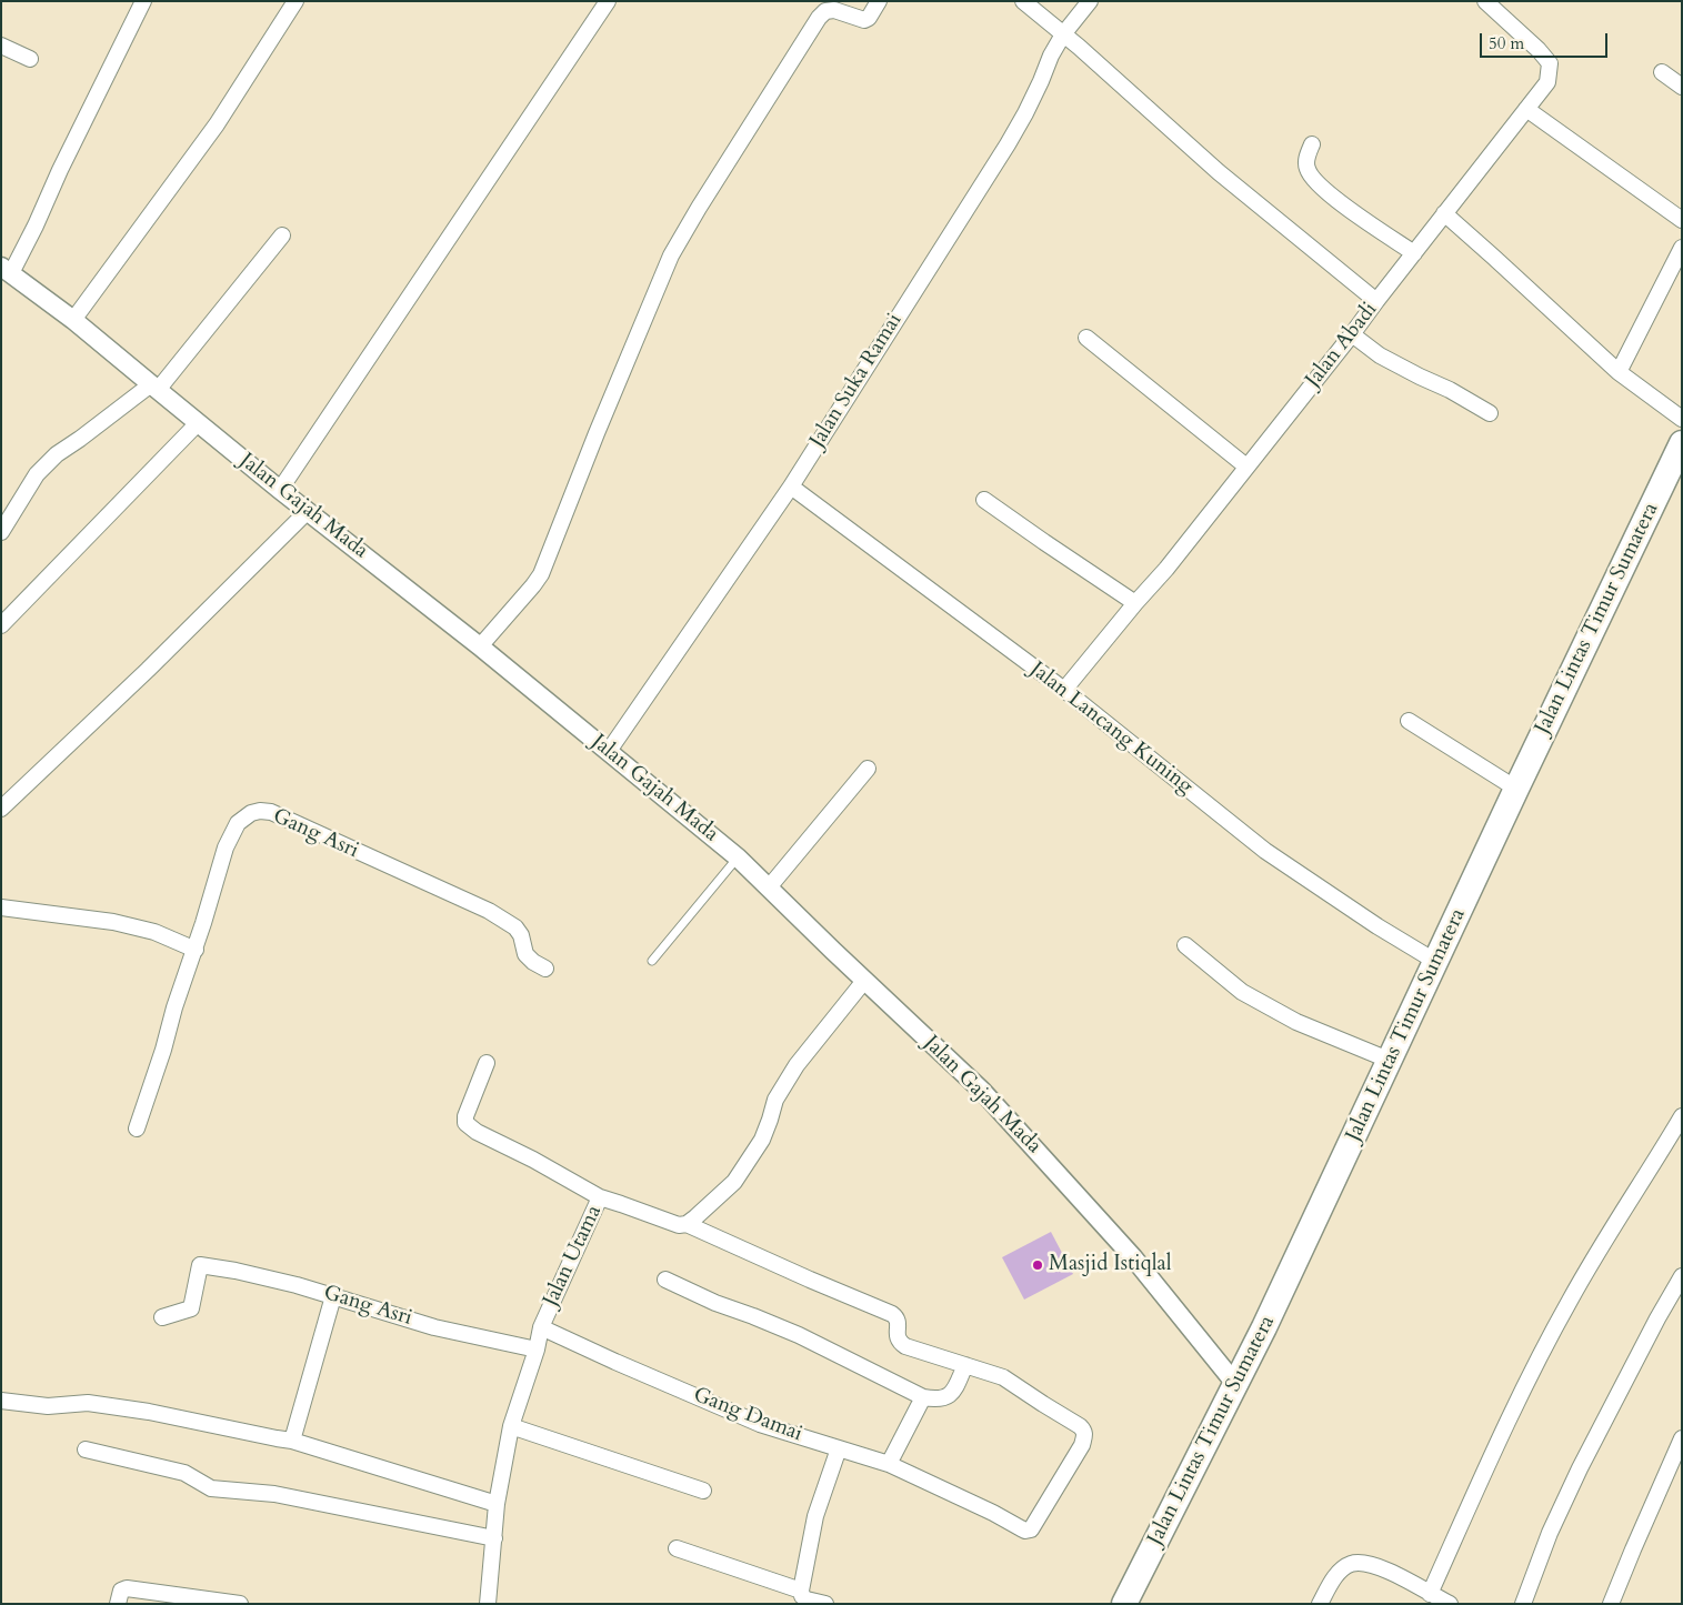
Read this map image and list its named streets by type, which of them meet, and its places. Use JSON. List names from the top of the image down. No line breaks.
{"streets":{"highway":["Jalan Lintas Timur Sumatera"],"street":["Jalan Abadi","Jalan Suka Ramai","Jalan Gajah Mada","Jalan Lancang Kuning","Gang Asri","Jalan Utama","Gang Damai"]},"crossings":[["Jalan Abadi","Jalan Lancang Kuning"],["Jalan Suka Ramai","Jalan Gajah Mada"],["Jalan Suka Ramai","Jalan Lancang Kuning"],["Jalan Gajah Mada","Jalan Lintas Timur Sumatera"],["Jalan Lintas Timur Sumatera","Jalan Lancang Kuning"],["Gang Asri","Jalan Utama"],["Jalan Utama","Gang Damai"]],"places":["Masjid Istiqlal"],"scale_bar":"50 m"}
